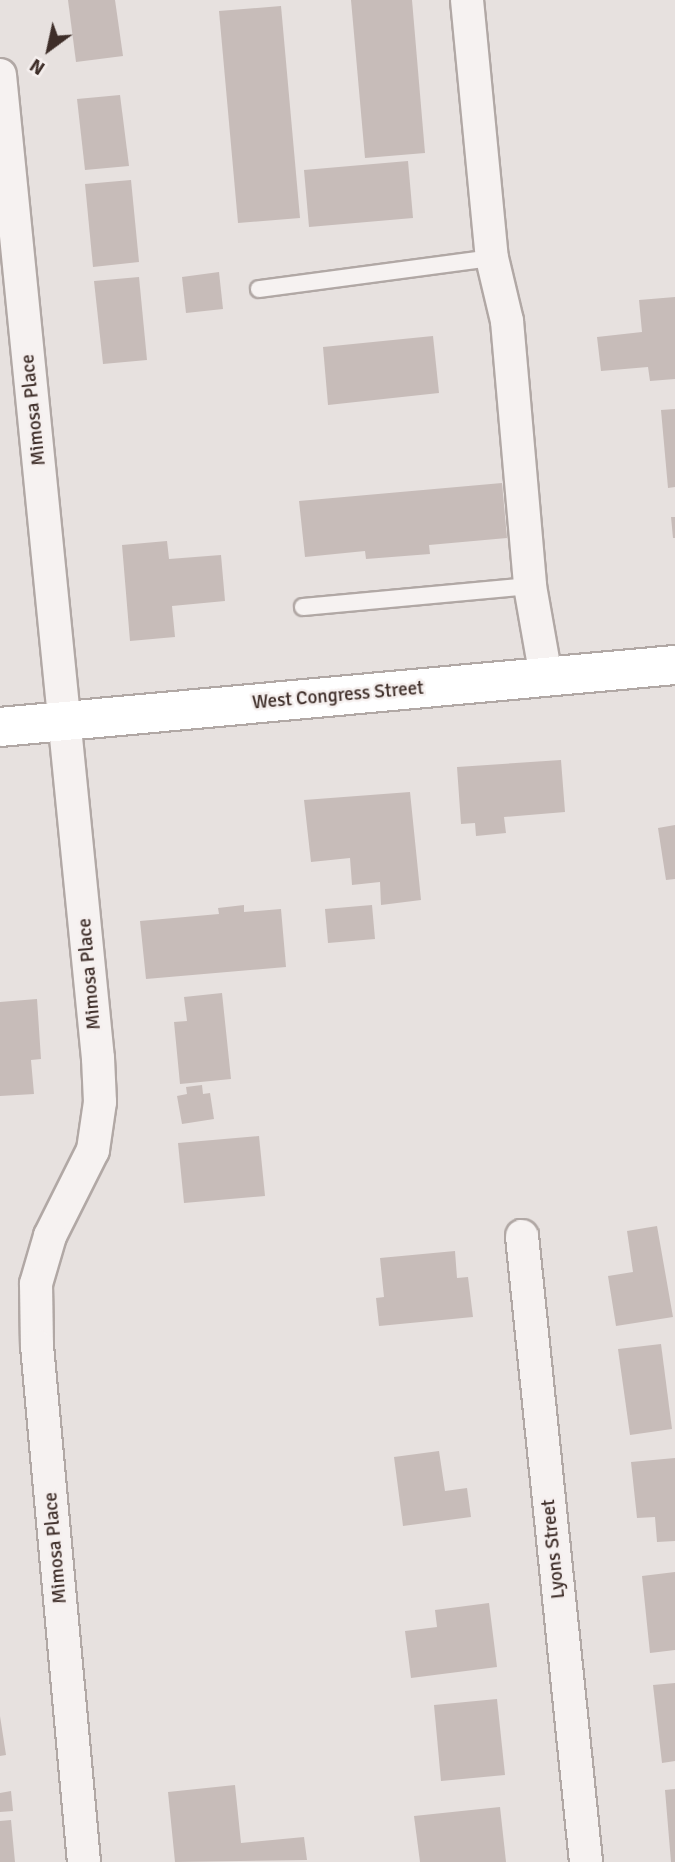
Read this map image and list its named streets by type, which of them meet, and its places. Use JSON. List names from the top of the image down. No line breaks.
{"streets":{"main road":["West Congress Street"],"street":["Mimosa Place","Lyons Street"]},"crossings":[["Mimosa Place","West Congress Street"]],"north":"bottom left"}
